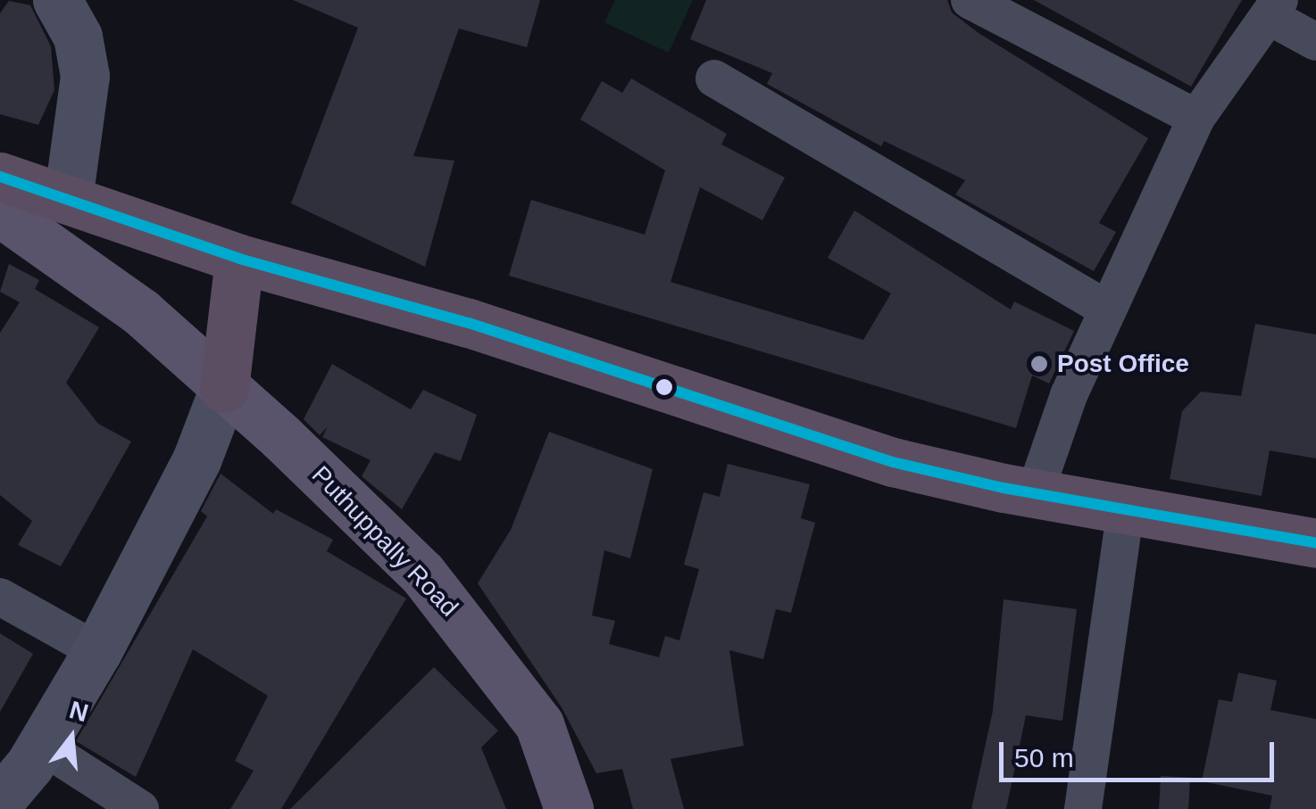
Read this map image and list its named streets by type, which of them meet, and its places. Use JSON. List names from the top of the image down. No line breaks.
{"streets":{"main road":["Puthuppally Road"]},"places":["Post Office"],"scale_bar":"50 m","north":"top"}
